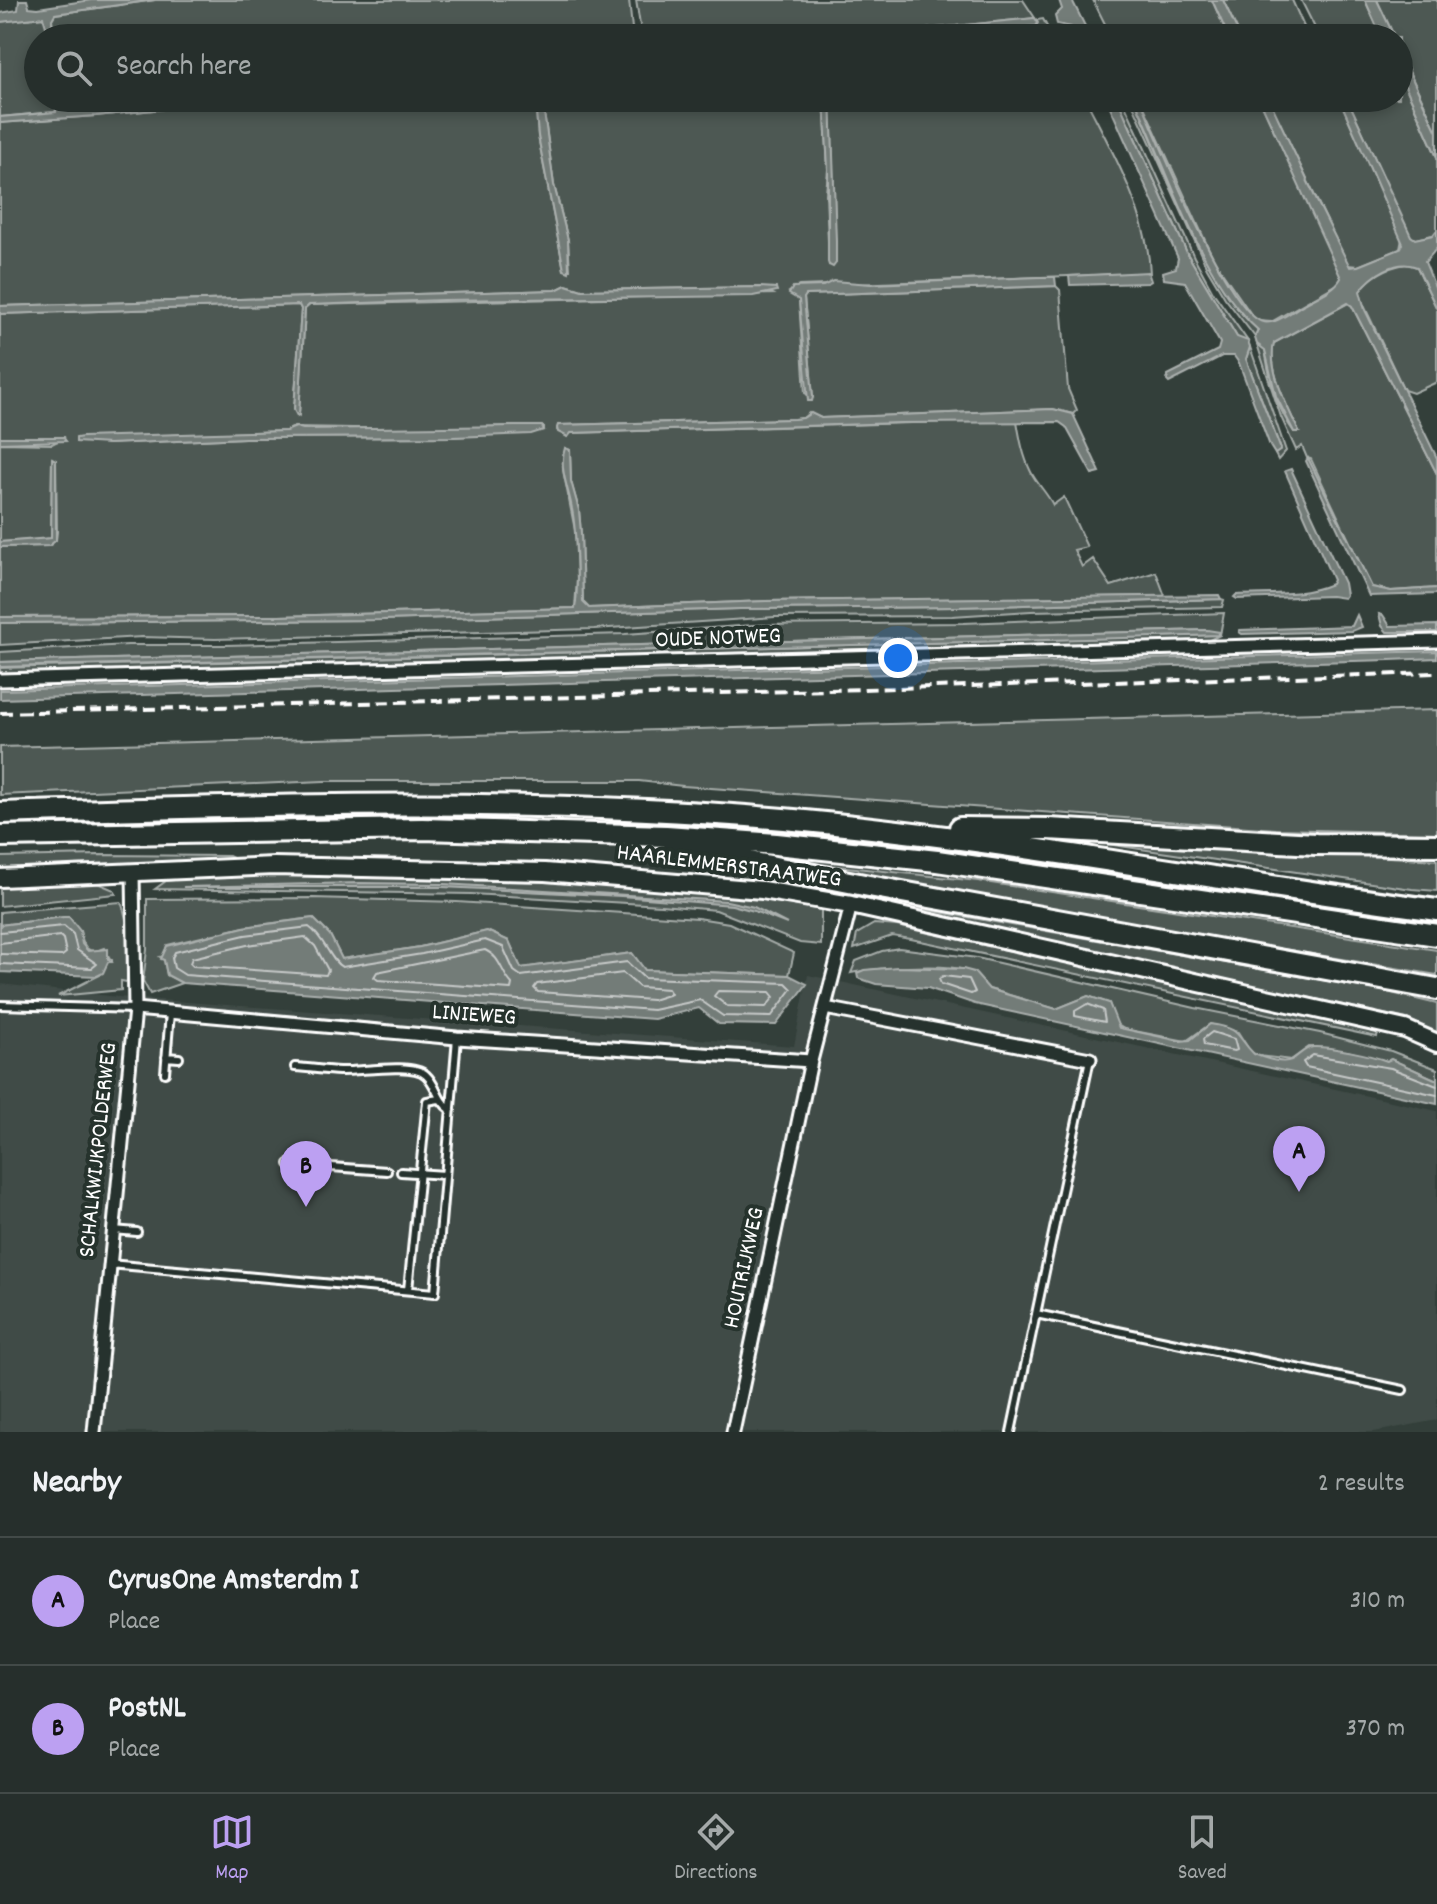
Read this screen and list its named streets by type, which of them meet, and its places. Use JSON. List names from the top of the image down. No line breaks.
{"streets":{"main road":["HAARLEMMERSTRAATWEG"],"street":["OUDE NOTWEG","LINIEWEG","SCHALKWIJKPOLDERWEG","HOUTRIJKWEG"]},"crossings":[["HAARLEMMERSTRAATWEG","SCHALKWIJKPOLDERWEG"],["LINIEWEG","SCHALKWIJKPOLDERWEG"],["LINIEWEG","HOUTRIJKWEG"]],"page":{"search":"Search here","pins":["A","B"],"heading":["Nearby","2 results"],"list":[{"mark":"A","name":"CyrusOne Amsterdm I","note":"Place","value":"310 m"},{"mark":"B","name":"PostNL","note":"Place","value":"370 m"}],"nav":["Map","Directions","Saved"]}}
